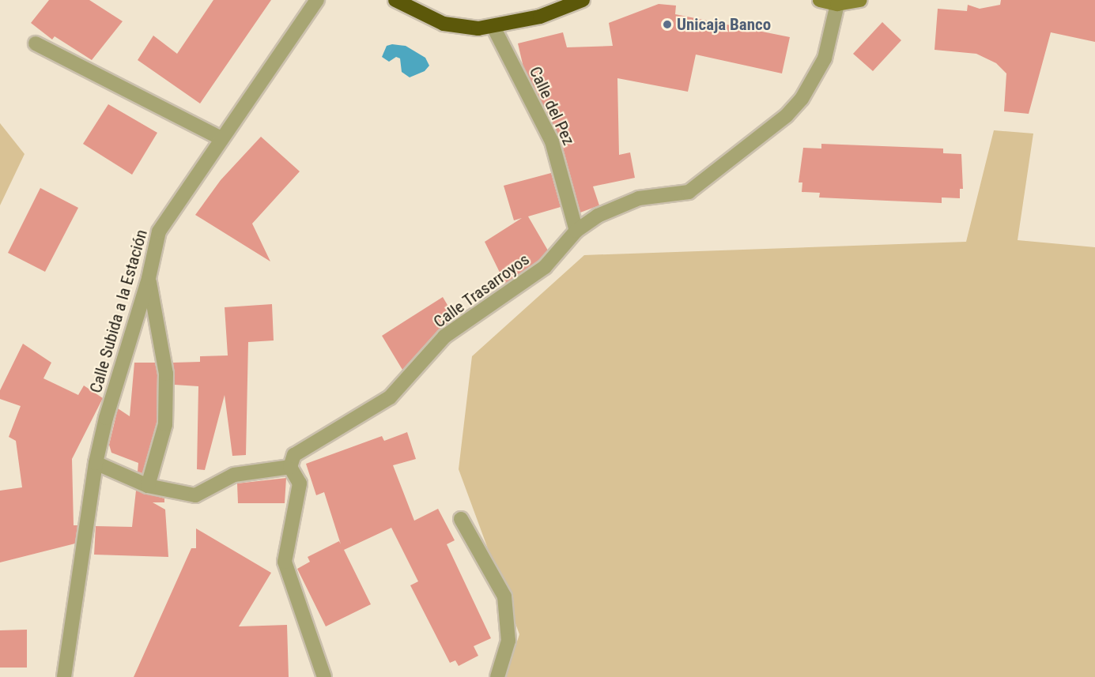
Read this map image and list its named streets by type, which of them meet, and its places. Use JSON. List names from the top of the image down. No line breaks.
{"streets":{"street":["Calle del Pez","Calle Trasarroyos","Calle Subida a la Estación"]},"crossings":[["Calle del Pez","Calle Trasarroyos"]],"places":["Unicaja Banco"]}
